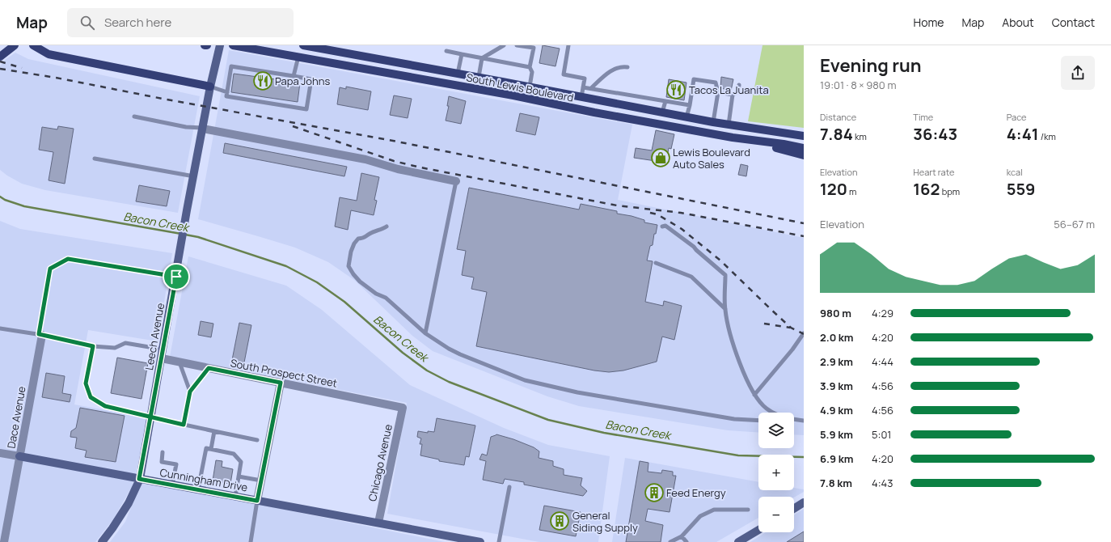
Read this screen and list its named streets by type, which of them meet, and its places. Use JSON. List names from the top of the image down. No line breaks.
{"streets":{"main road":["South Lewis Boulevard","Leech Avenue","Cunningham Drive"],"street":["South Prospect Street","Dace Avenue","Chicago Avenue"]},"crossings":[["Leech Avenue","South Prospect Street"],["Leech Avenue","Cunningham Drive"],["South Prospect Street","Chicago Avenue"],["Dace Avenue","Cunningham Drive"],["Chicago Avenue","Cunningham Drive"]],"water":["Bacon Creek"],"places":{"restaurant":["Papa Johns","Tacos La Juanita"],"shop":["Lewis Boulevard Auto Sales"],"building":["Feed Energy","General Siding Supply"]},"page":{"header":"Map","search":"Search here","nav":["Home","Map","About","Contact"],"heading":["Evening run","19:01 · 8 × 980 m"],"stats":[["Distance","7.84 km"],["Time","36:43"],["Pace","4:41 /km"],["Elevation","120 m"],["Heart rate","162 bpm"],["kcal","559"]],"chart":["Elevation","56–67 m"],"list":[{"name":"980 m","note":"4:29"},{"name":"2.0 km","note":"4:20"},{"name":"2.9 km","note":"4:44"},{"name":"3.9 km","note":"4:56"},{"name":"4.9 km","note":"4:56"},{"name":"5.9 km","note":"5:01"},{"name":"6.9 km","note":"4:20"},{"name":"7.8 km","note":"4:43"}],"map_buttons":["+","−"]}}
